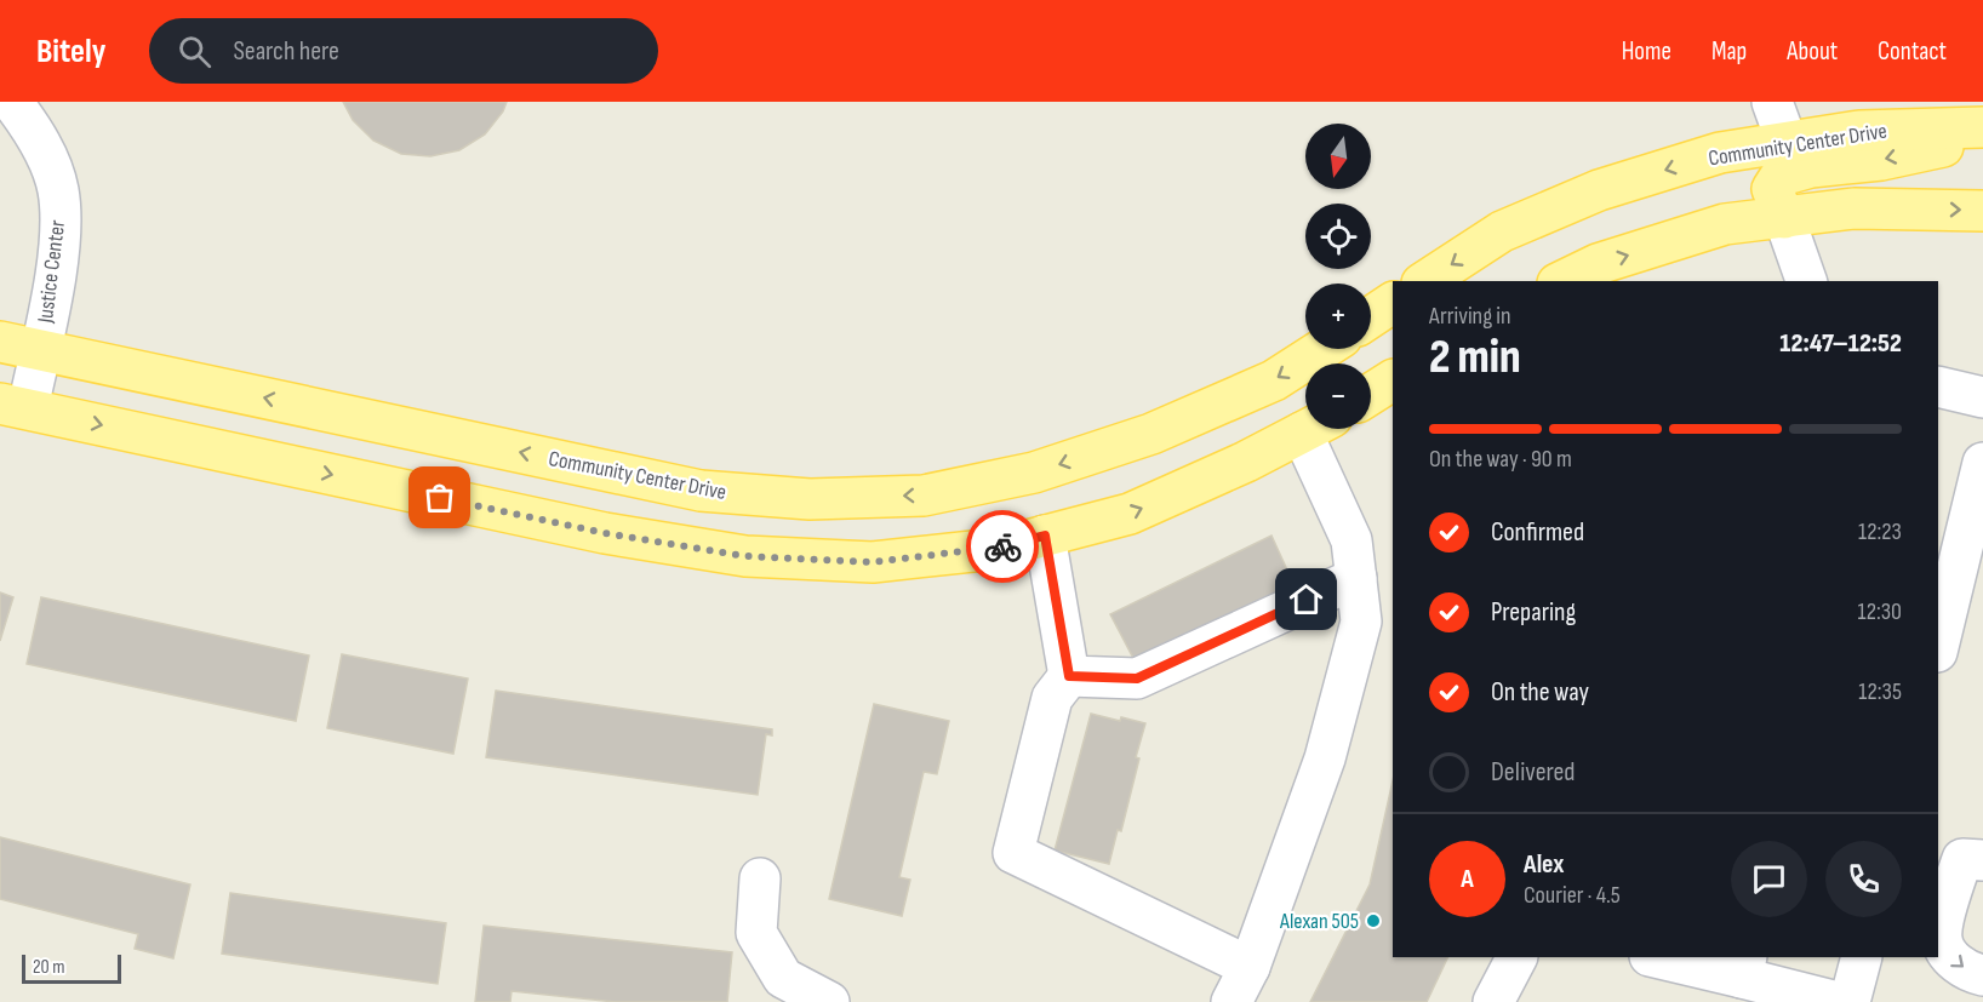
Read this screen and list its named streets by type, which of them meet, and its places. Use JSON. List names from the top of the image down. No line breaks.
{"streets":{"main road":["Community Center Drive"],"lane":["Justice Center"]},"crossings":[["Community Center Drive","Justice Center"]],"places":["Alexan 505"],"scale_bar":"20 m","north":"bottom","page":{"header":"Bitely","search":"Search here","nav":["Home","Map","About","Contact"],"map_buttons":["+","−"],"heading":["2 min","Arriving in","12:47–12:52"],"panel":["Alex","Courier · 4.5"],"bar":"On the way · 90 m","list":[["Confirmed","12:23"],["Preparing","12:30"],["On the way","12:35"],"Delivered"],"round":"A","scale":"20 m"}}
